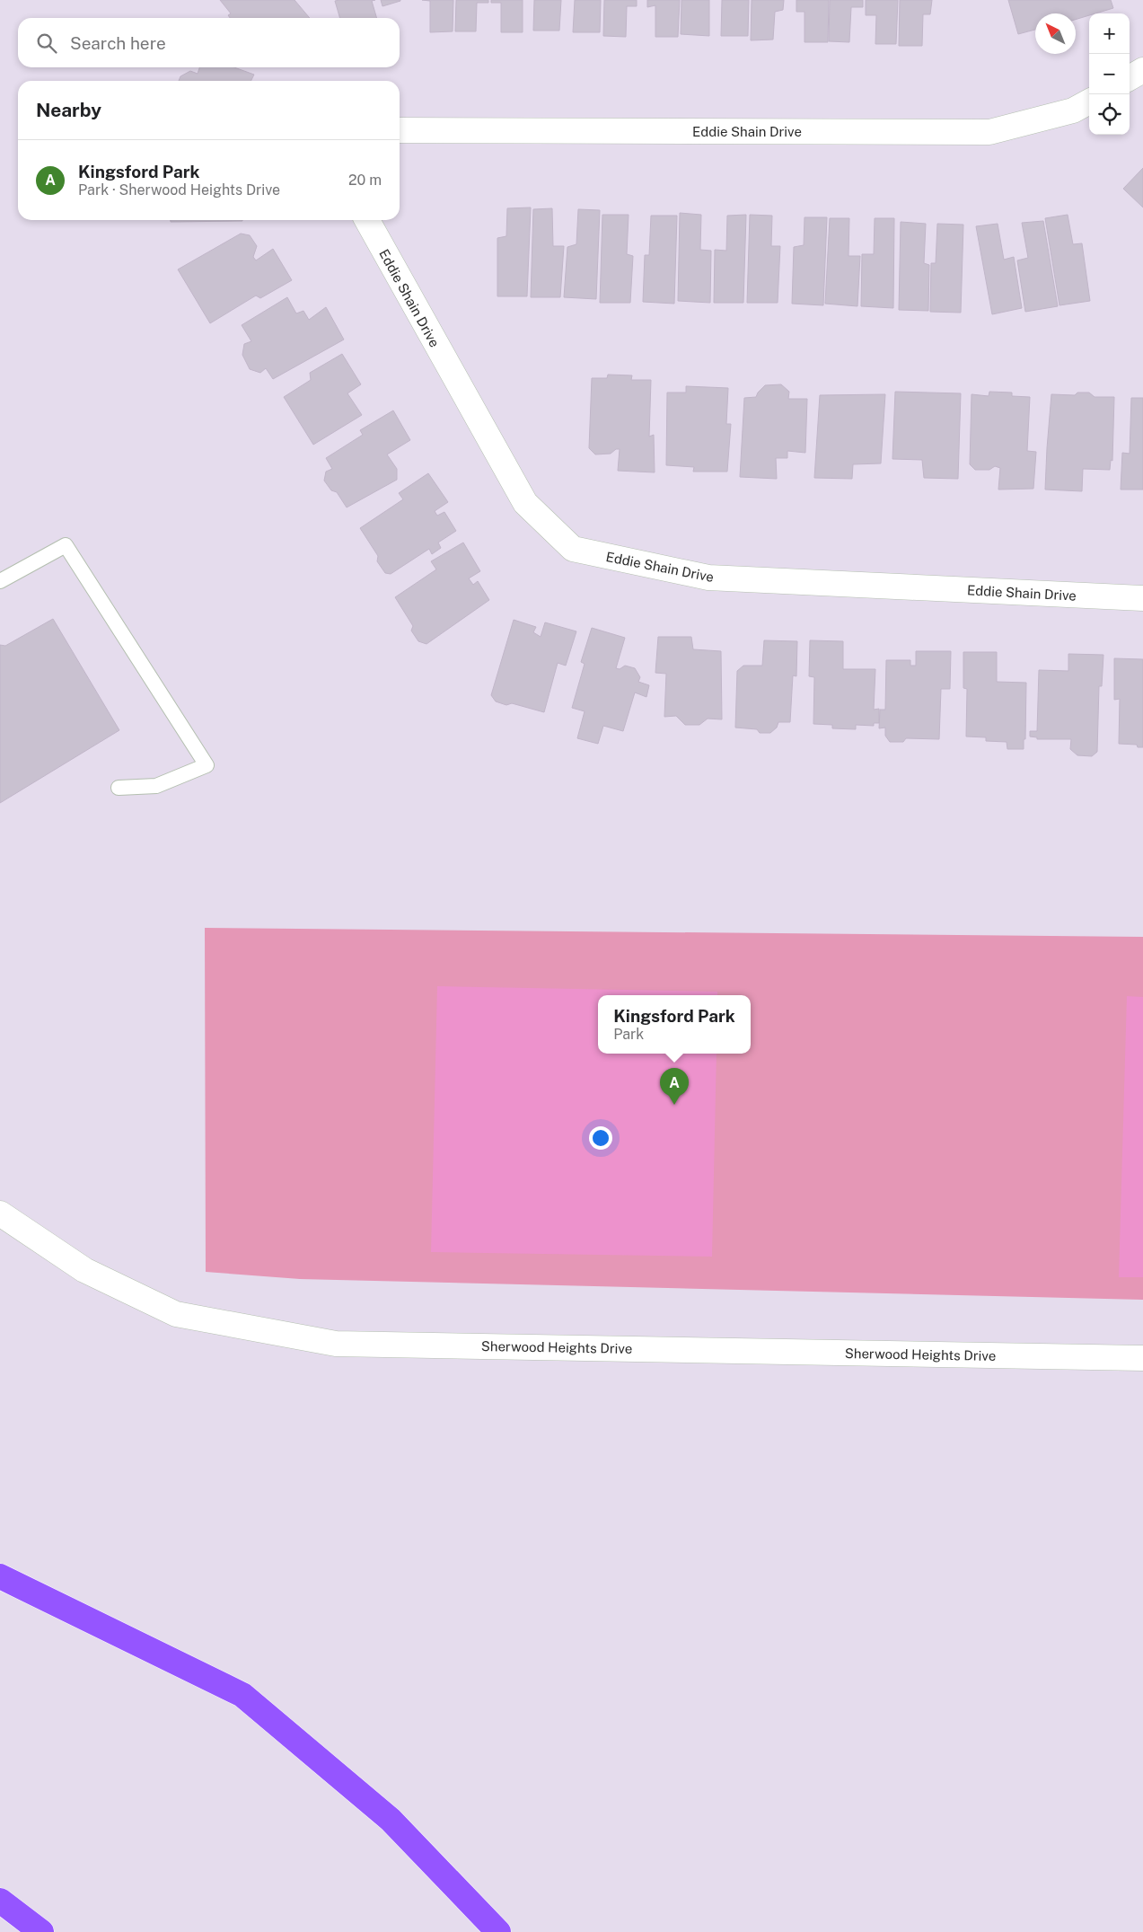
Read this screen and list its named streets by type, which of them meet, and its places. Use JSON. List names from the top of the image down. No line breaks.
{"streets":{"street":["Eddie Shain Drive","Sherwood Heights Drive"]},"north":"top left","page":{"map_buttons":["+","−"],"search":"Search here","heading":"Nearby","list":[{"mark":"A","name":"Kingsford Park","note":"Park · Sherwood Heights Drive","value":"20 m"}],"popup":["Kingsford Park","Park"],"pins":"A"}}
